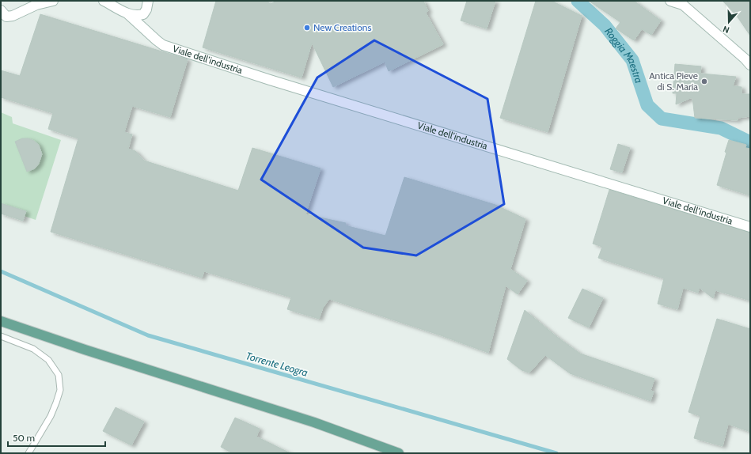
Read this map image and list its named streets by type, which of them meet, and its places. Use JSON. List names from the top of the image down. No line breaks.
{"streets":{"street":["Viale dell'industria"]},"water":["Roggia Maestra","Torrente Leogra"],"places":["New Creations","Antica Pieve di S. Maria"],"scale_bar":"50 m","north":"bottom"}
